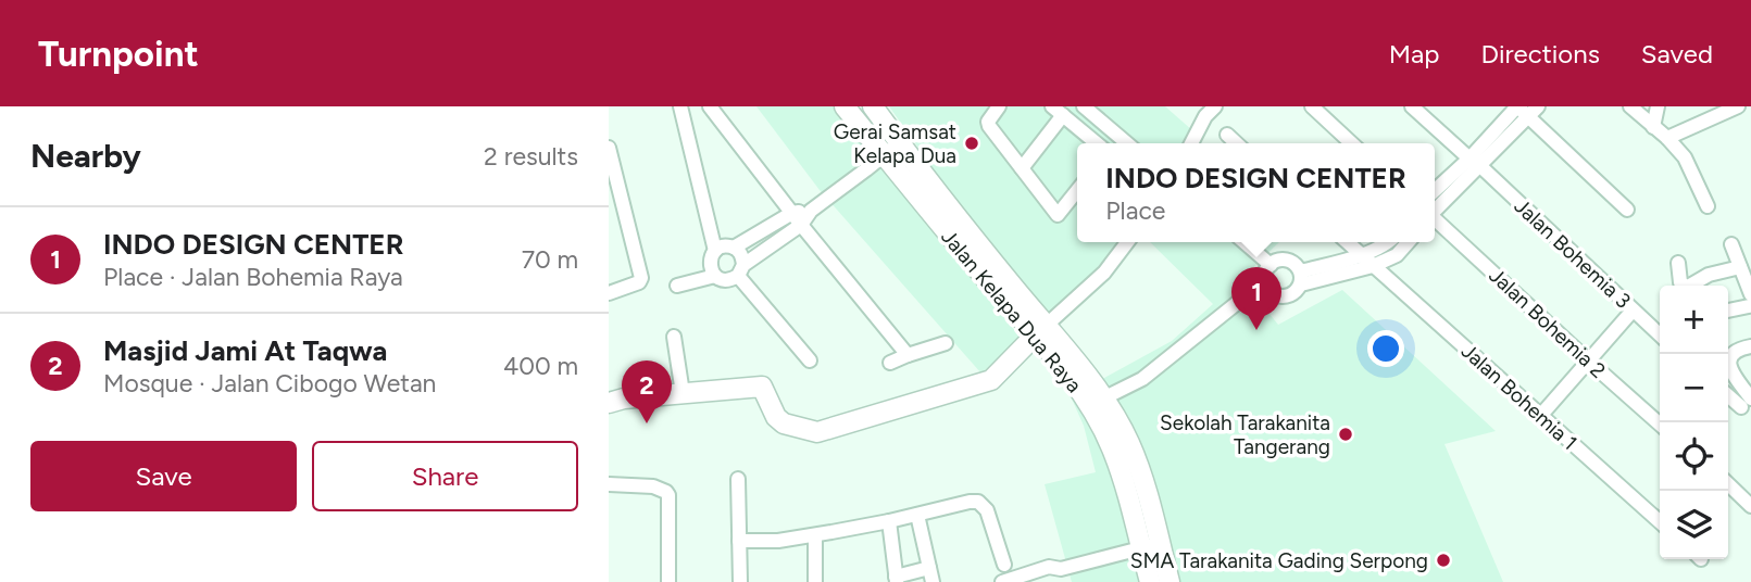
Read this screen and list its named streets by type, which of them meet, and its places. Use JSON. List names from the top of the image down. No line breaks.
{"streets":{"main road":["Jalan Kelapa Dua Raya"],"street":["Jalan Bohemia 3","Jalan Bohemia 2","Jalan Bohemia 1"]},"places":["Gerai Samsat Kelapa Dua","Sekolah Tarakanita Tangerang","SMA Tarakanita Gading Serpong"],"page":{"header":"Turnpoint","nav":["Map","Directions","Saved"],"heading":["Nearby","2 results"],"popup":["INDO DESIGN CENTER","Place"],"list":[{"mark":"1","name":"INDO DESIGN CENTER","note":"Place · Jalan Bohemia Raya","value":"70 m"},{"mark":"2","name":"Masjid Jami At Taqwa","note":"Mosque · Jalan Cibogo Wetan","value":"400 m"}],"pins":["1","2"],"map_buttons":["+","−"],"buttons":["Save","Share"]}}
